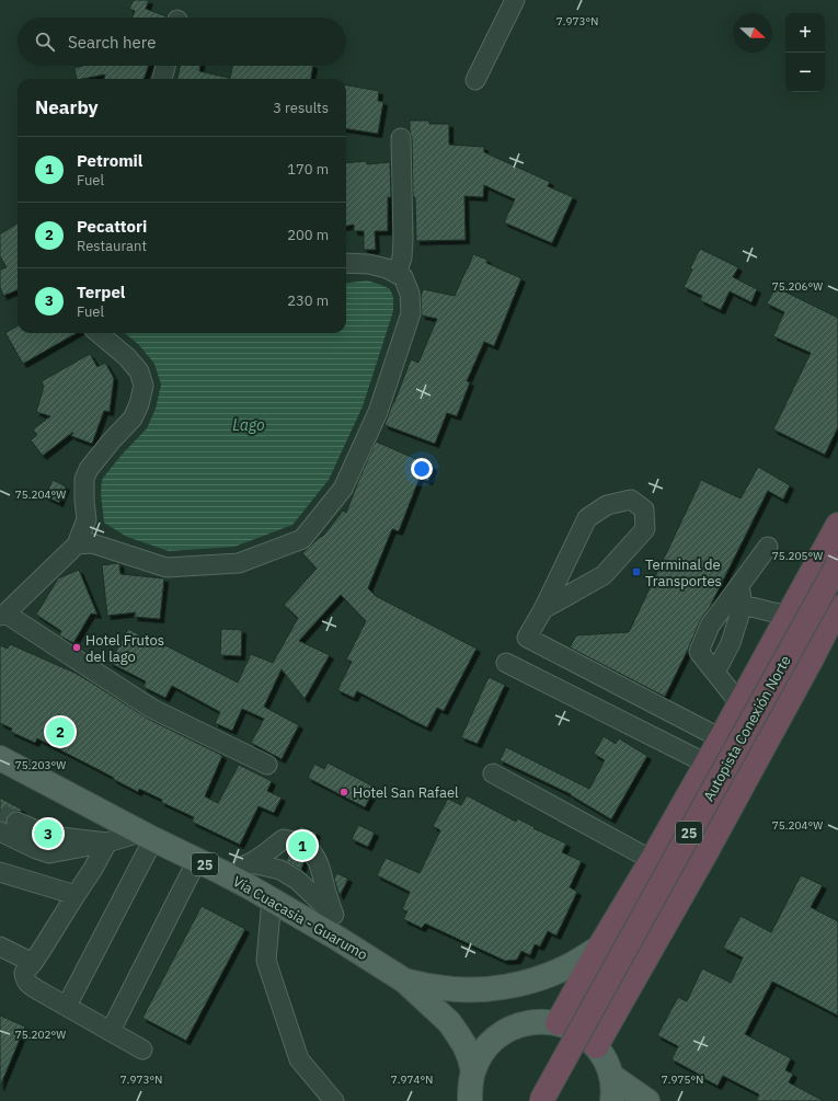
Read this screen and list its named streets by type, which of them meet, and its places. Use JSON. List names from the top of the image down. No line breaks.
{"streets":{"highway":["Autopista Conexión Norte","25"],"main road":["Vía Cuacasia - Guarumo"]},"crossings":[["25","Vía Cuacasia - Guarumo"]],"water":["Lago"],"places":{"transit":["Terminal de Transportes"],"other":["Hotel Frutos del lago","Hotel San Rafael"]},"north":"right","page":{"map_buttons":["+","−"],"search":"Search here","heading":["Nearby","3 results"],"list":[{"mark":"1","name":"Petromil","note":"Fuel","value":"170 m"},{"mark":"2","name":"Pecattori","note":"Restaurant","value":"200 m"},{"mark":"3","name":"Terpel","note":"Fuel","value":"230 m"}],"pins":["2","3","1"]},"coordinates":["7.973°N","75.206°W","75.204°W","75.205°W","75.203°W","75.202°W","7.974°N","7.975°N"]}
